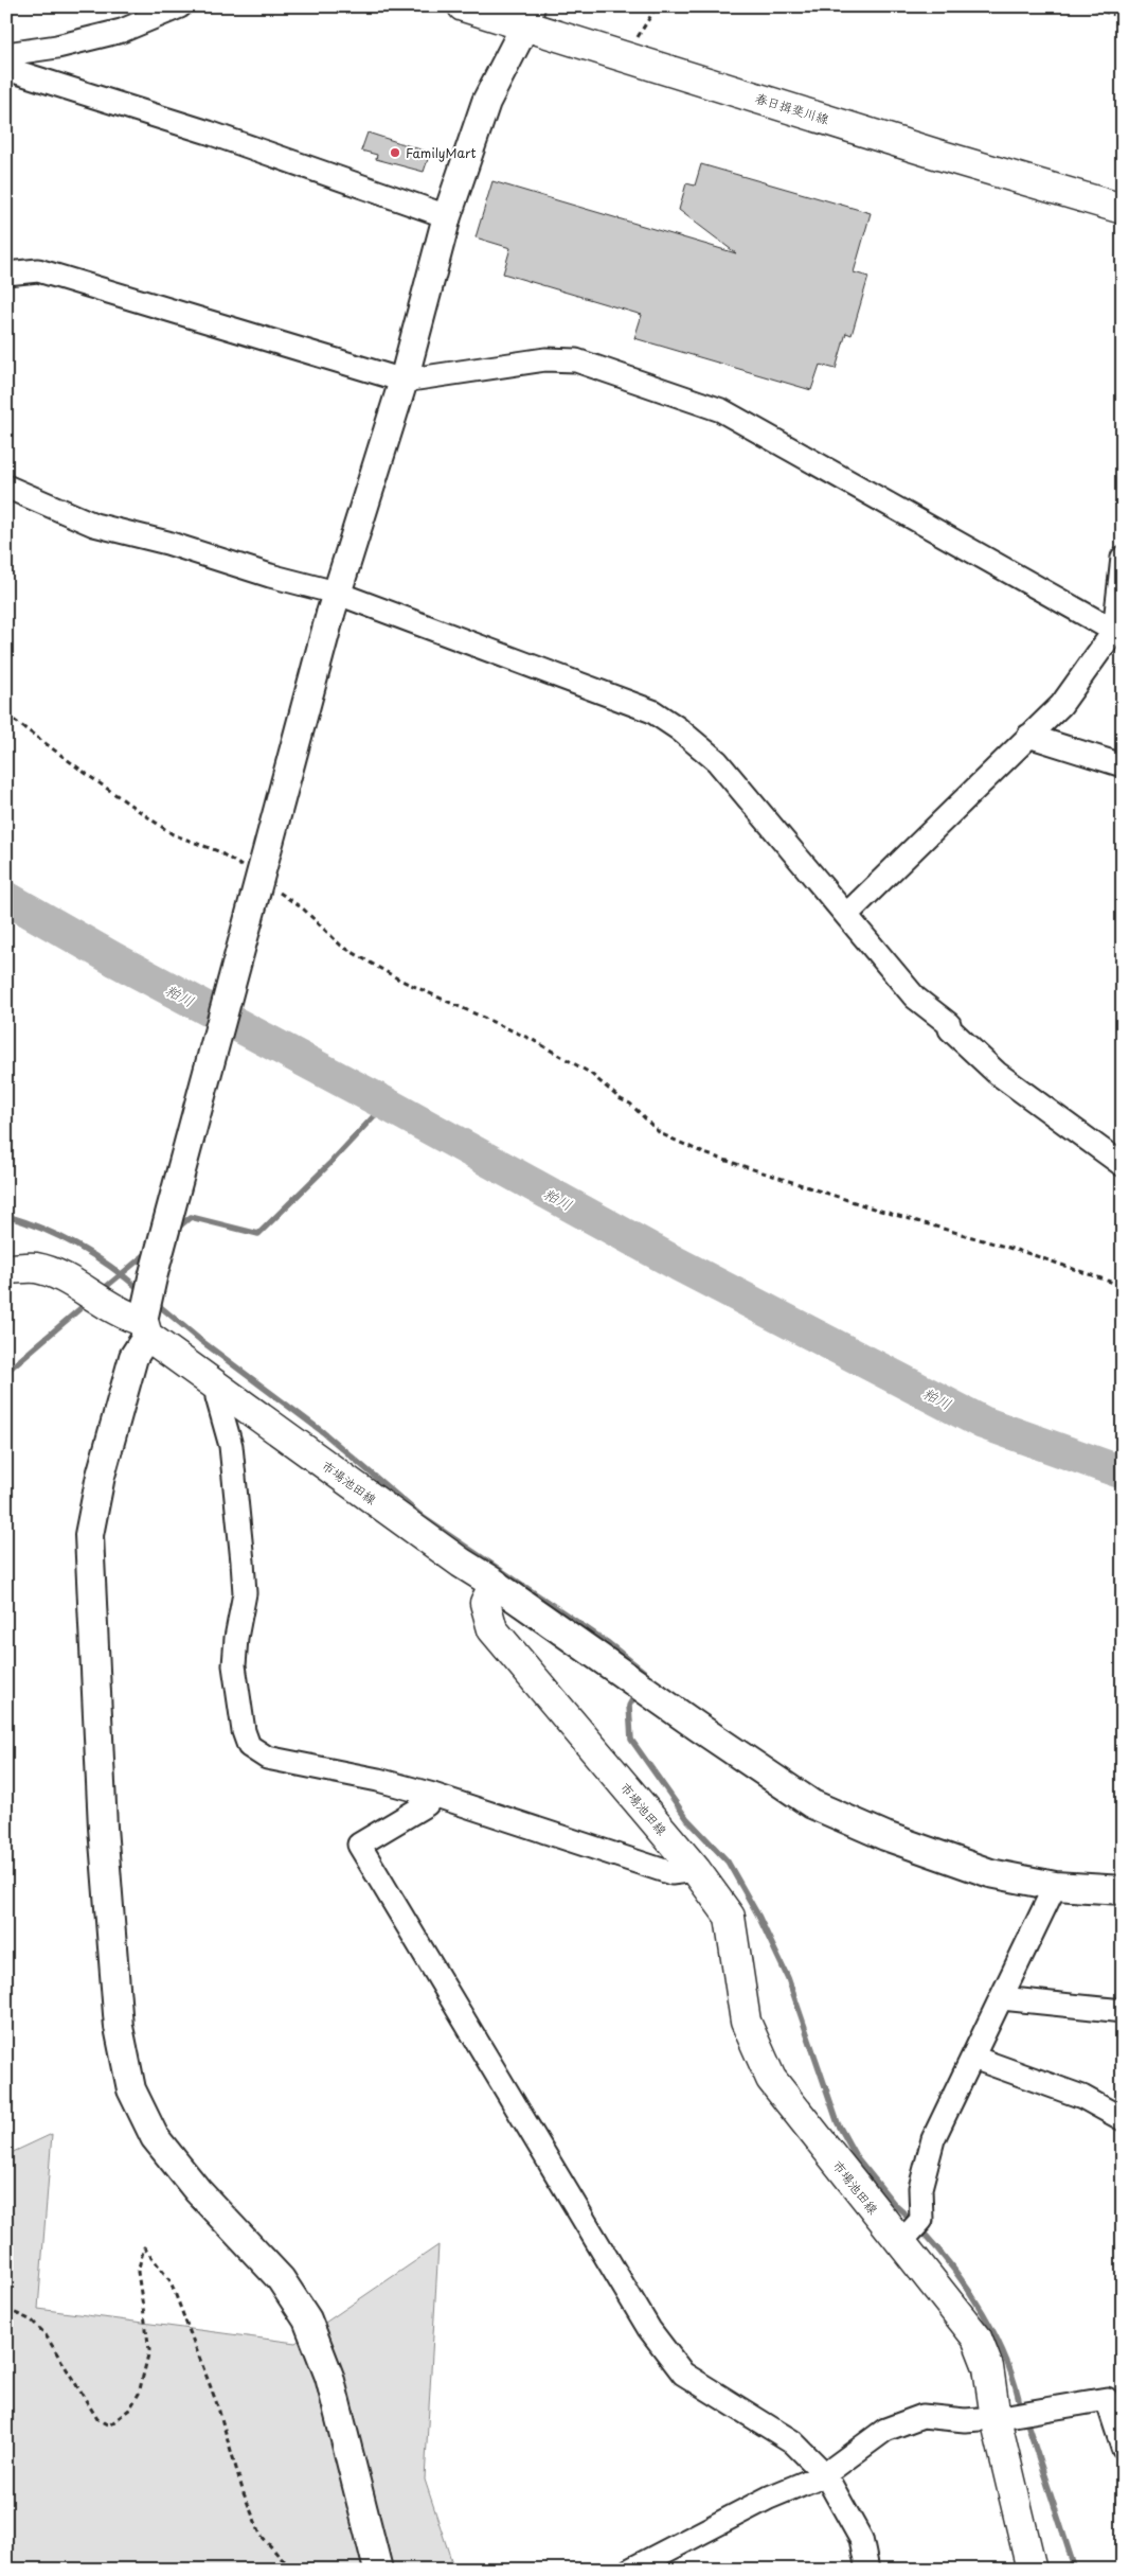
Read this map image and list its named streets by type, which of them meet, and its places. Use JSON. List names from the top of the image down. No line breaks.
{"streets":{"main road":["春日揖斐川線","市場池田線"]},"water":["粕川"],"places":["FamilyMart"]}
